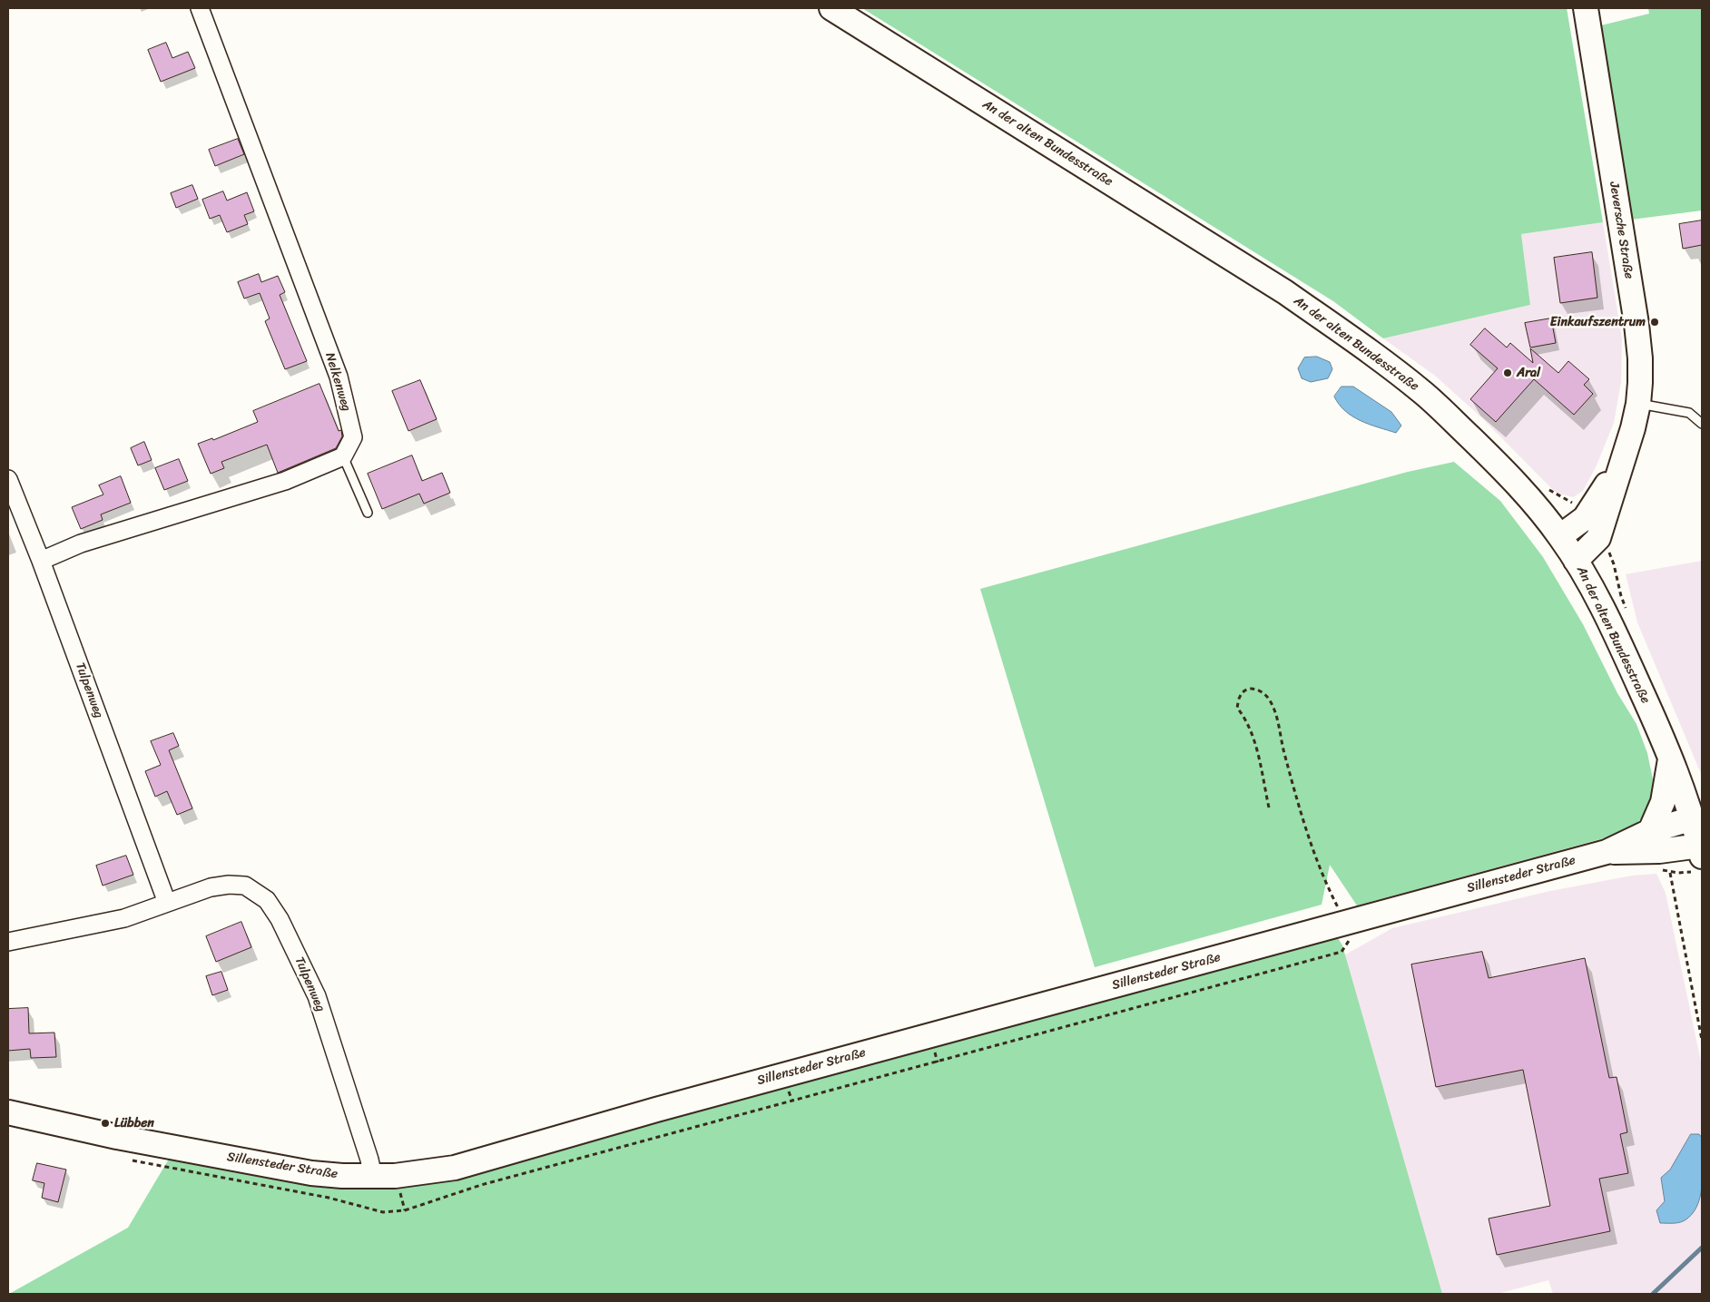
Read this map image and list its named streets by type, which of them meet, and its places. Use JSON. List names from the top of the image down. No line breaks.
{"streets":{"street":["An der alten Bundesstraße","Jeversche Straße","Nelkenweg","Tulpenweg","Sillensteder Straße"]},"crossings":[["An der alten Bundesstraße","Jeversche Straße"],["An der alten Bundesstraße","Sillensteder Straße"],["Tulpenweg","Sillensteder Straße"]],"places":["Einkaufszentrum","Aral","Lübben"]}
